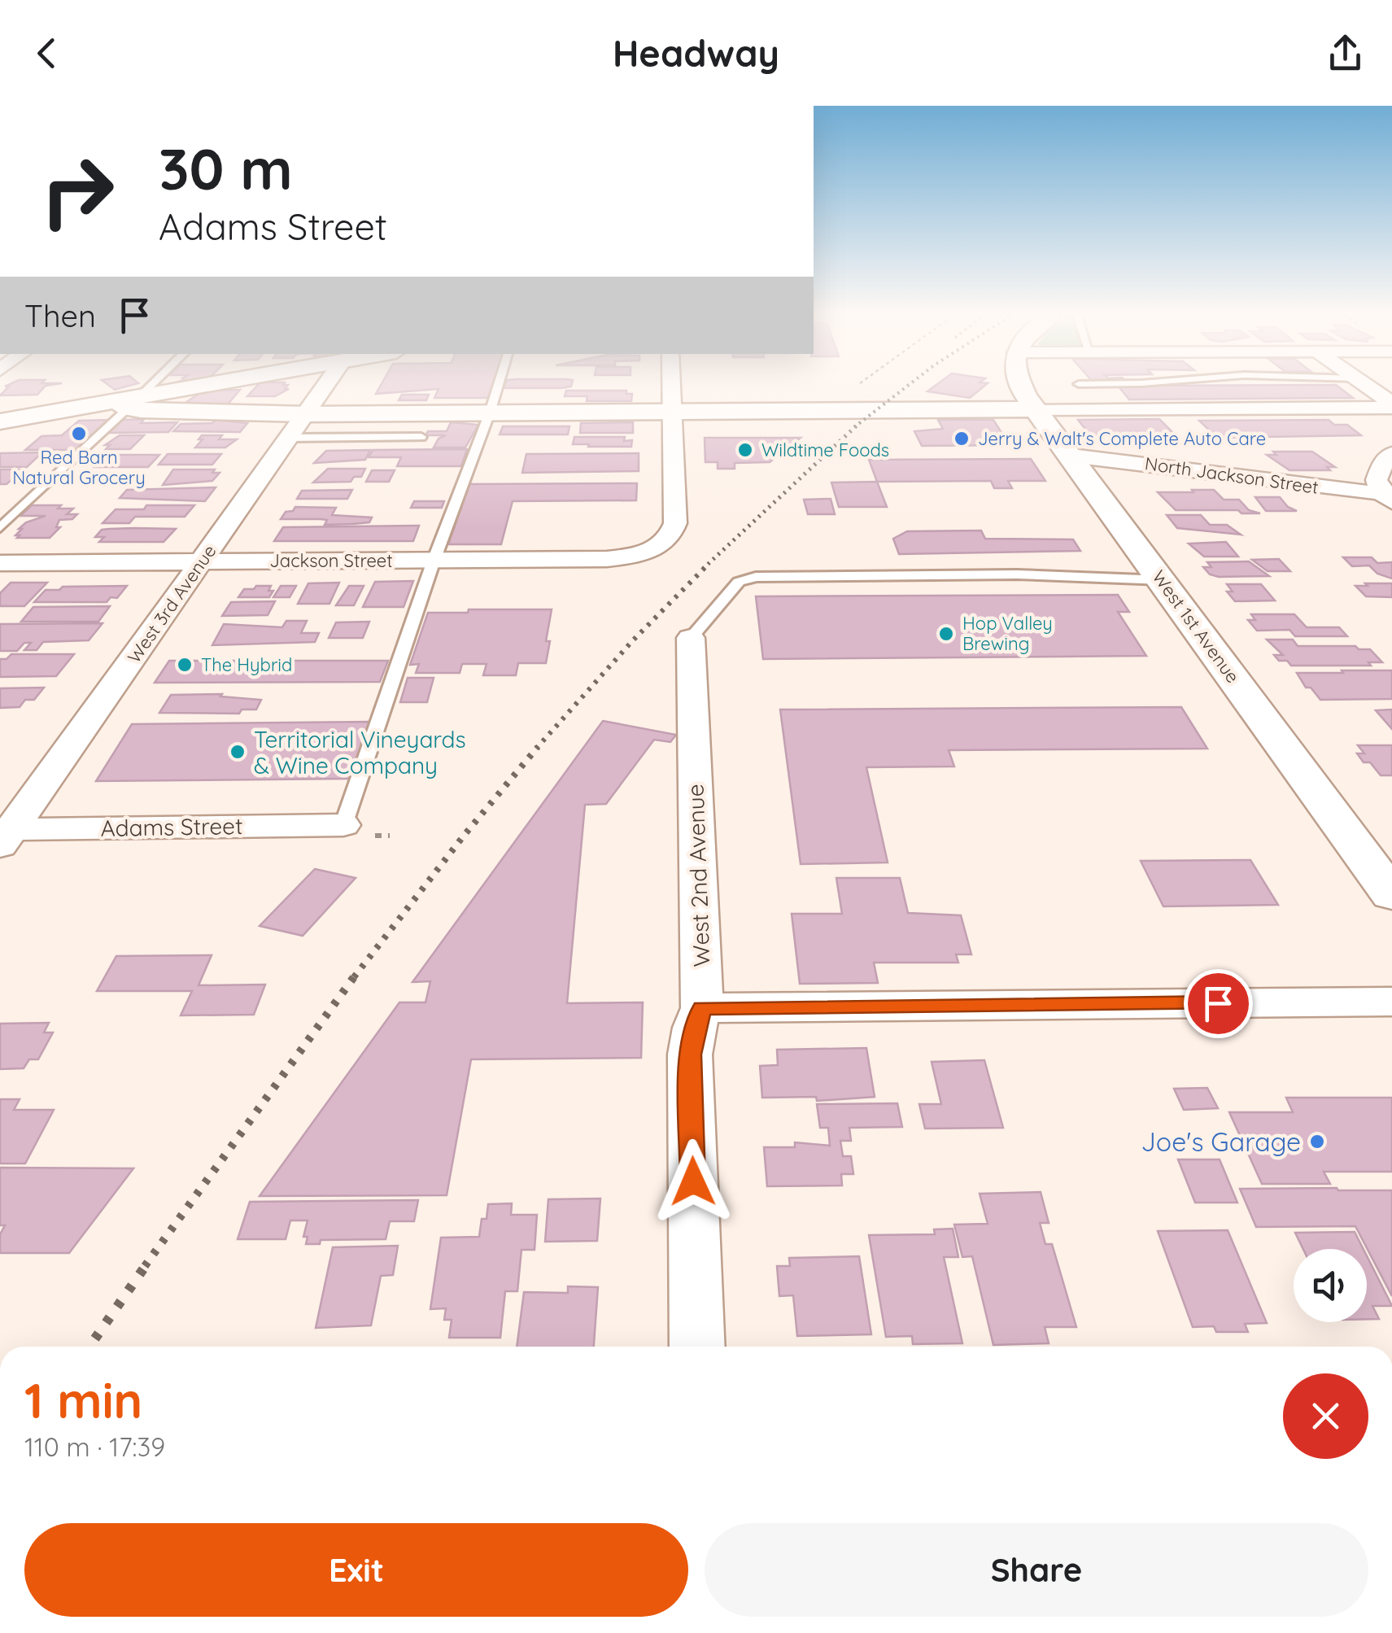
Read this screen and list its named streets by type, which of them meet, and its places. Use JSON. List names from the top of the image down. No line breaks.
{"streets":{"street":["North Jackson Street","Jackson Street","West 3rd Avenue","West 1st Avenue","Adams Street","West 2nd Avenue"]},"crossings":[["North Jackson Street","West 1st Avenue"],["Jackson Street","West 3rd Avenue"],["West 3rd Avenue","Adams Street"]],"places":["Red Barn Natural Grocery","Jerry & Walt's Complete Auto Care","Wildtime Foods","Hop Valley Brewing","The Hybrid","Territorial Vineyards & Wine Company","Joe's Garage"],"page":{"header":"Headway","turn":["30 m","Adams Street"],"then":"Then","heading":["1 min","110 m · 17:39"],"buttons":["Exit","Share"]}}
